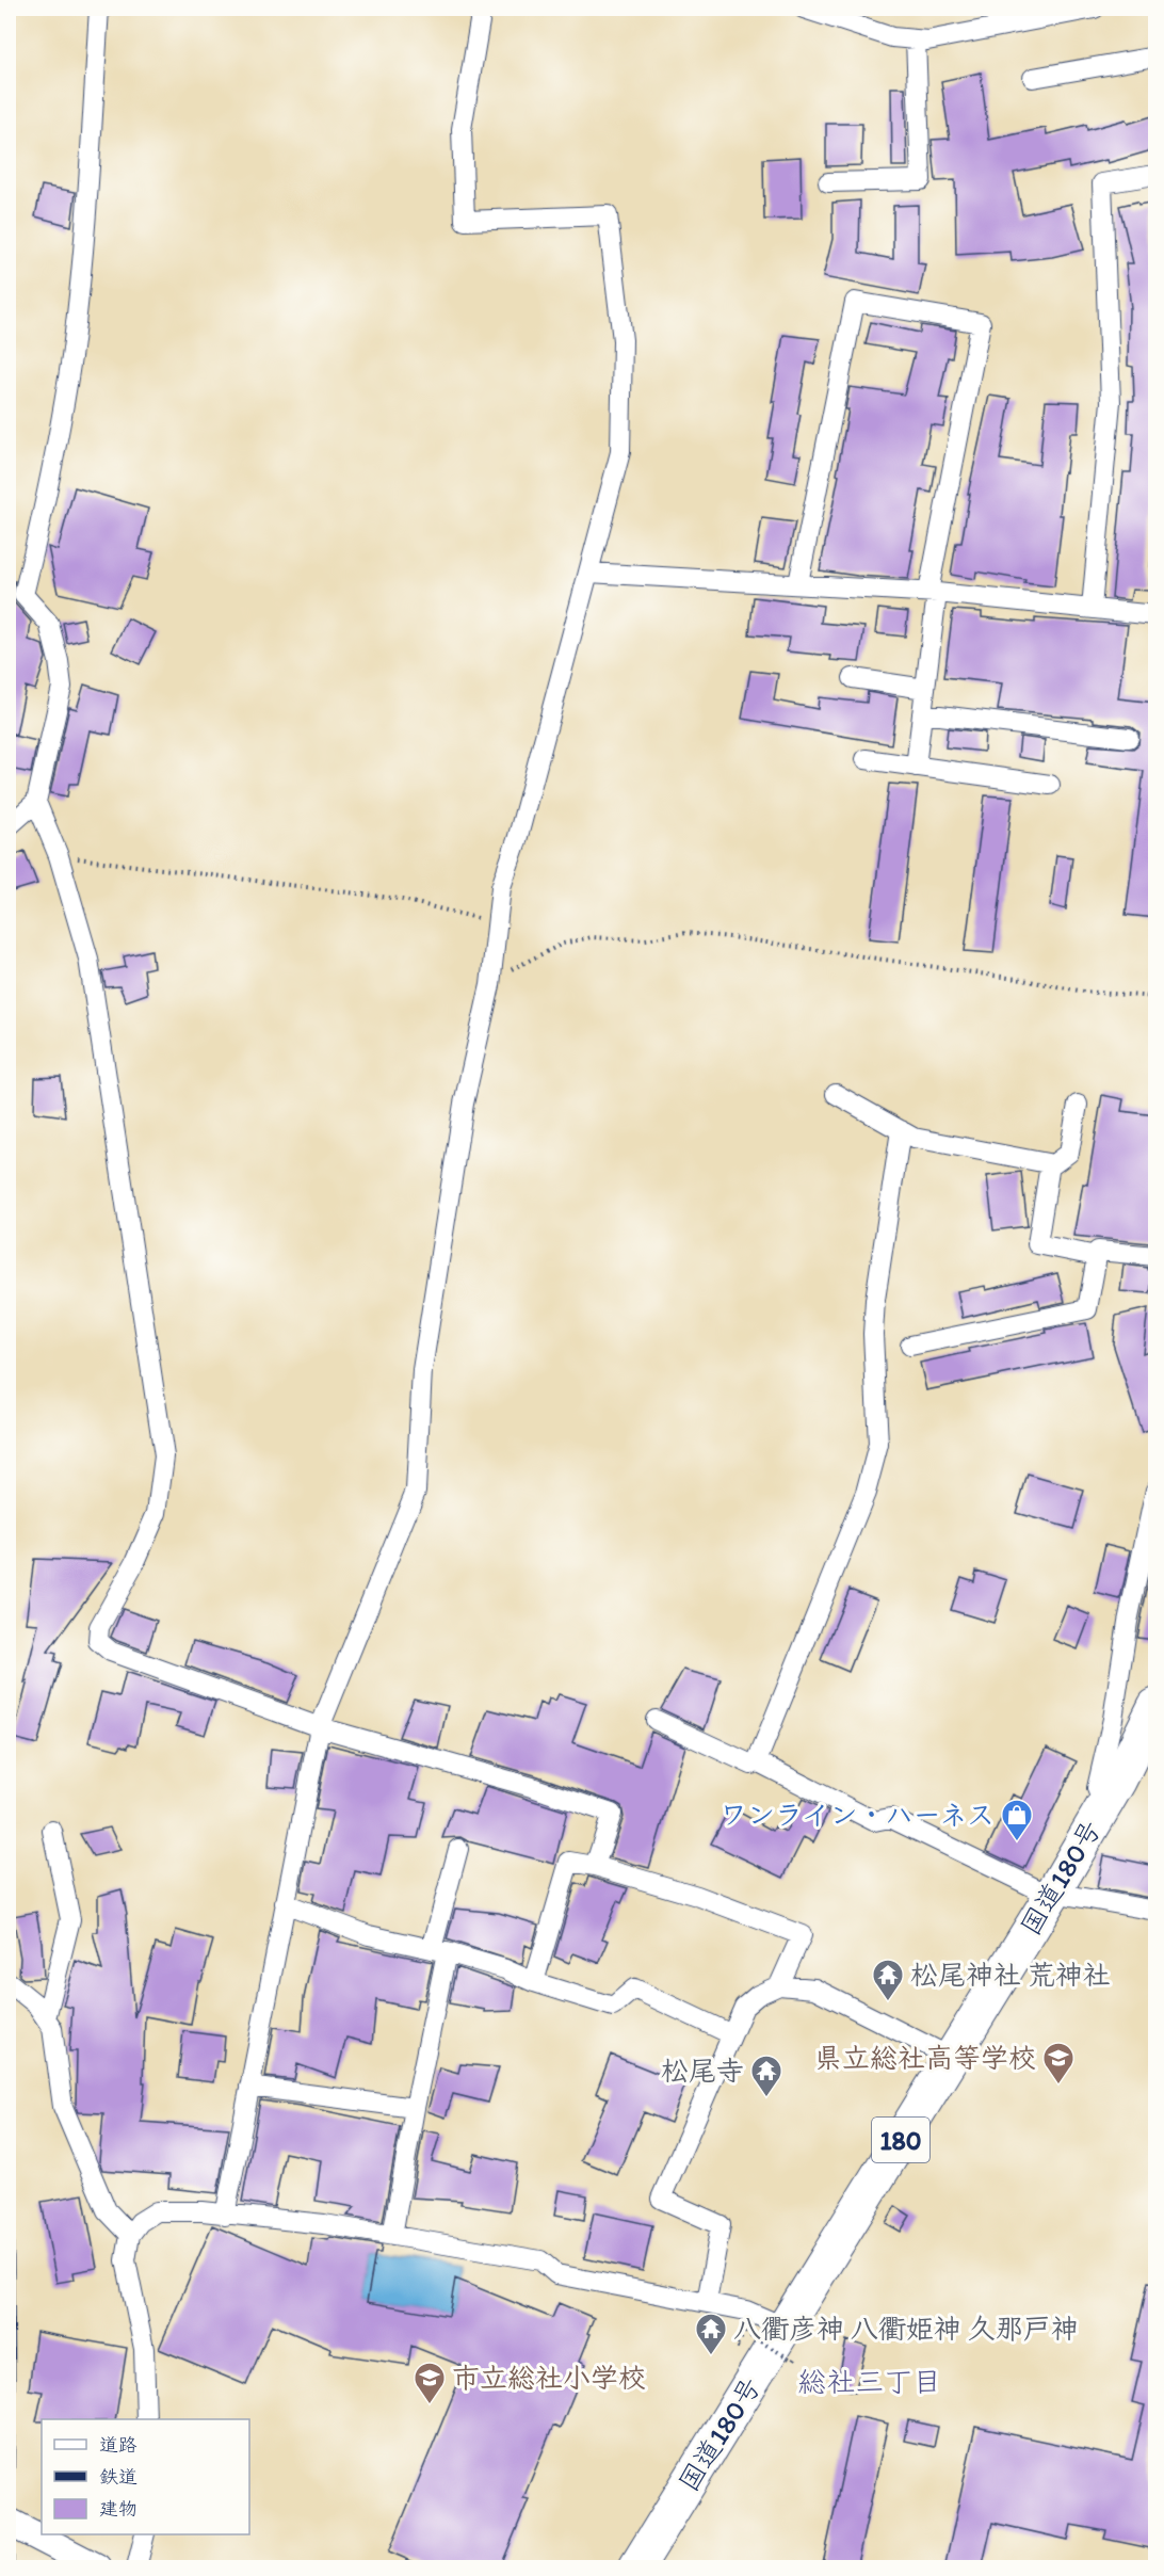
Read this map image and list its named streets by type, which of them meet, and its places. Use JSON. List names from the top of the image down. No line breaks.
{"streets":{"highway":["国道180号","180"]},"districts":["総社三丁目"],"places":{"shop":["ワンライン・ハーネス"],"temple":["松尾神社 荒神社","松尾寺","八衢彦神 八衢姫神 久那戸神"],"school or university":["県立総社高等学校","市立総社小学校"]},"legend":["道路","鉄道","建物"]}
